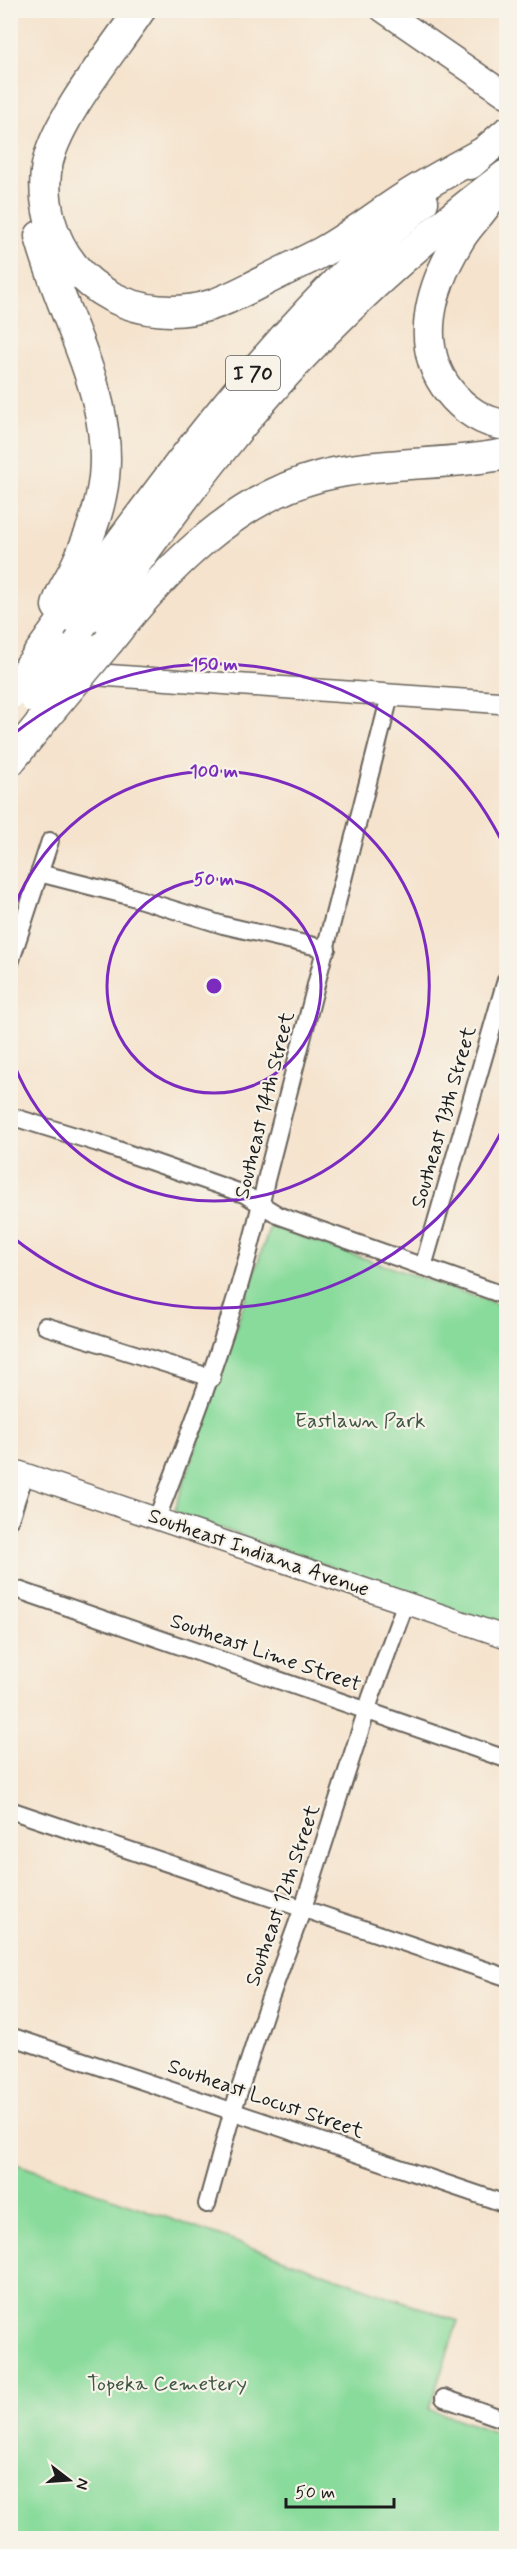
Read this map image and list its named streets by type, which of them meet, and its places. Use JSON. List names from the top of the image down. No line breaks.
{"streets":{"highway":["I 70"],"street":["Southeast 14th Street","Southeast 13th Street","Southeast Indiana Avenue","Southeast Lime Street","Southeast 12th Street","Southeast Locust Street"]},"crossings":[["Southeast 14th Street","Southeast Indiana Avenue"],["Southeast Indiana Avenue","Southeast 12th Street"],["Southeast Lime Street","Southeast 12th Street"],["Southeast 12th Street","Southeast Locust Street"]],"parks":["Eastlawn Park","Topeka Cemetery"],"scale_bar":"50 m","north":"right","rings":["150 m","100 m","50 m"]}
